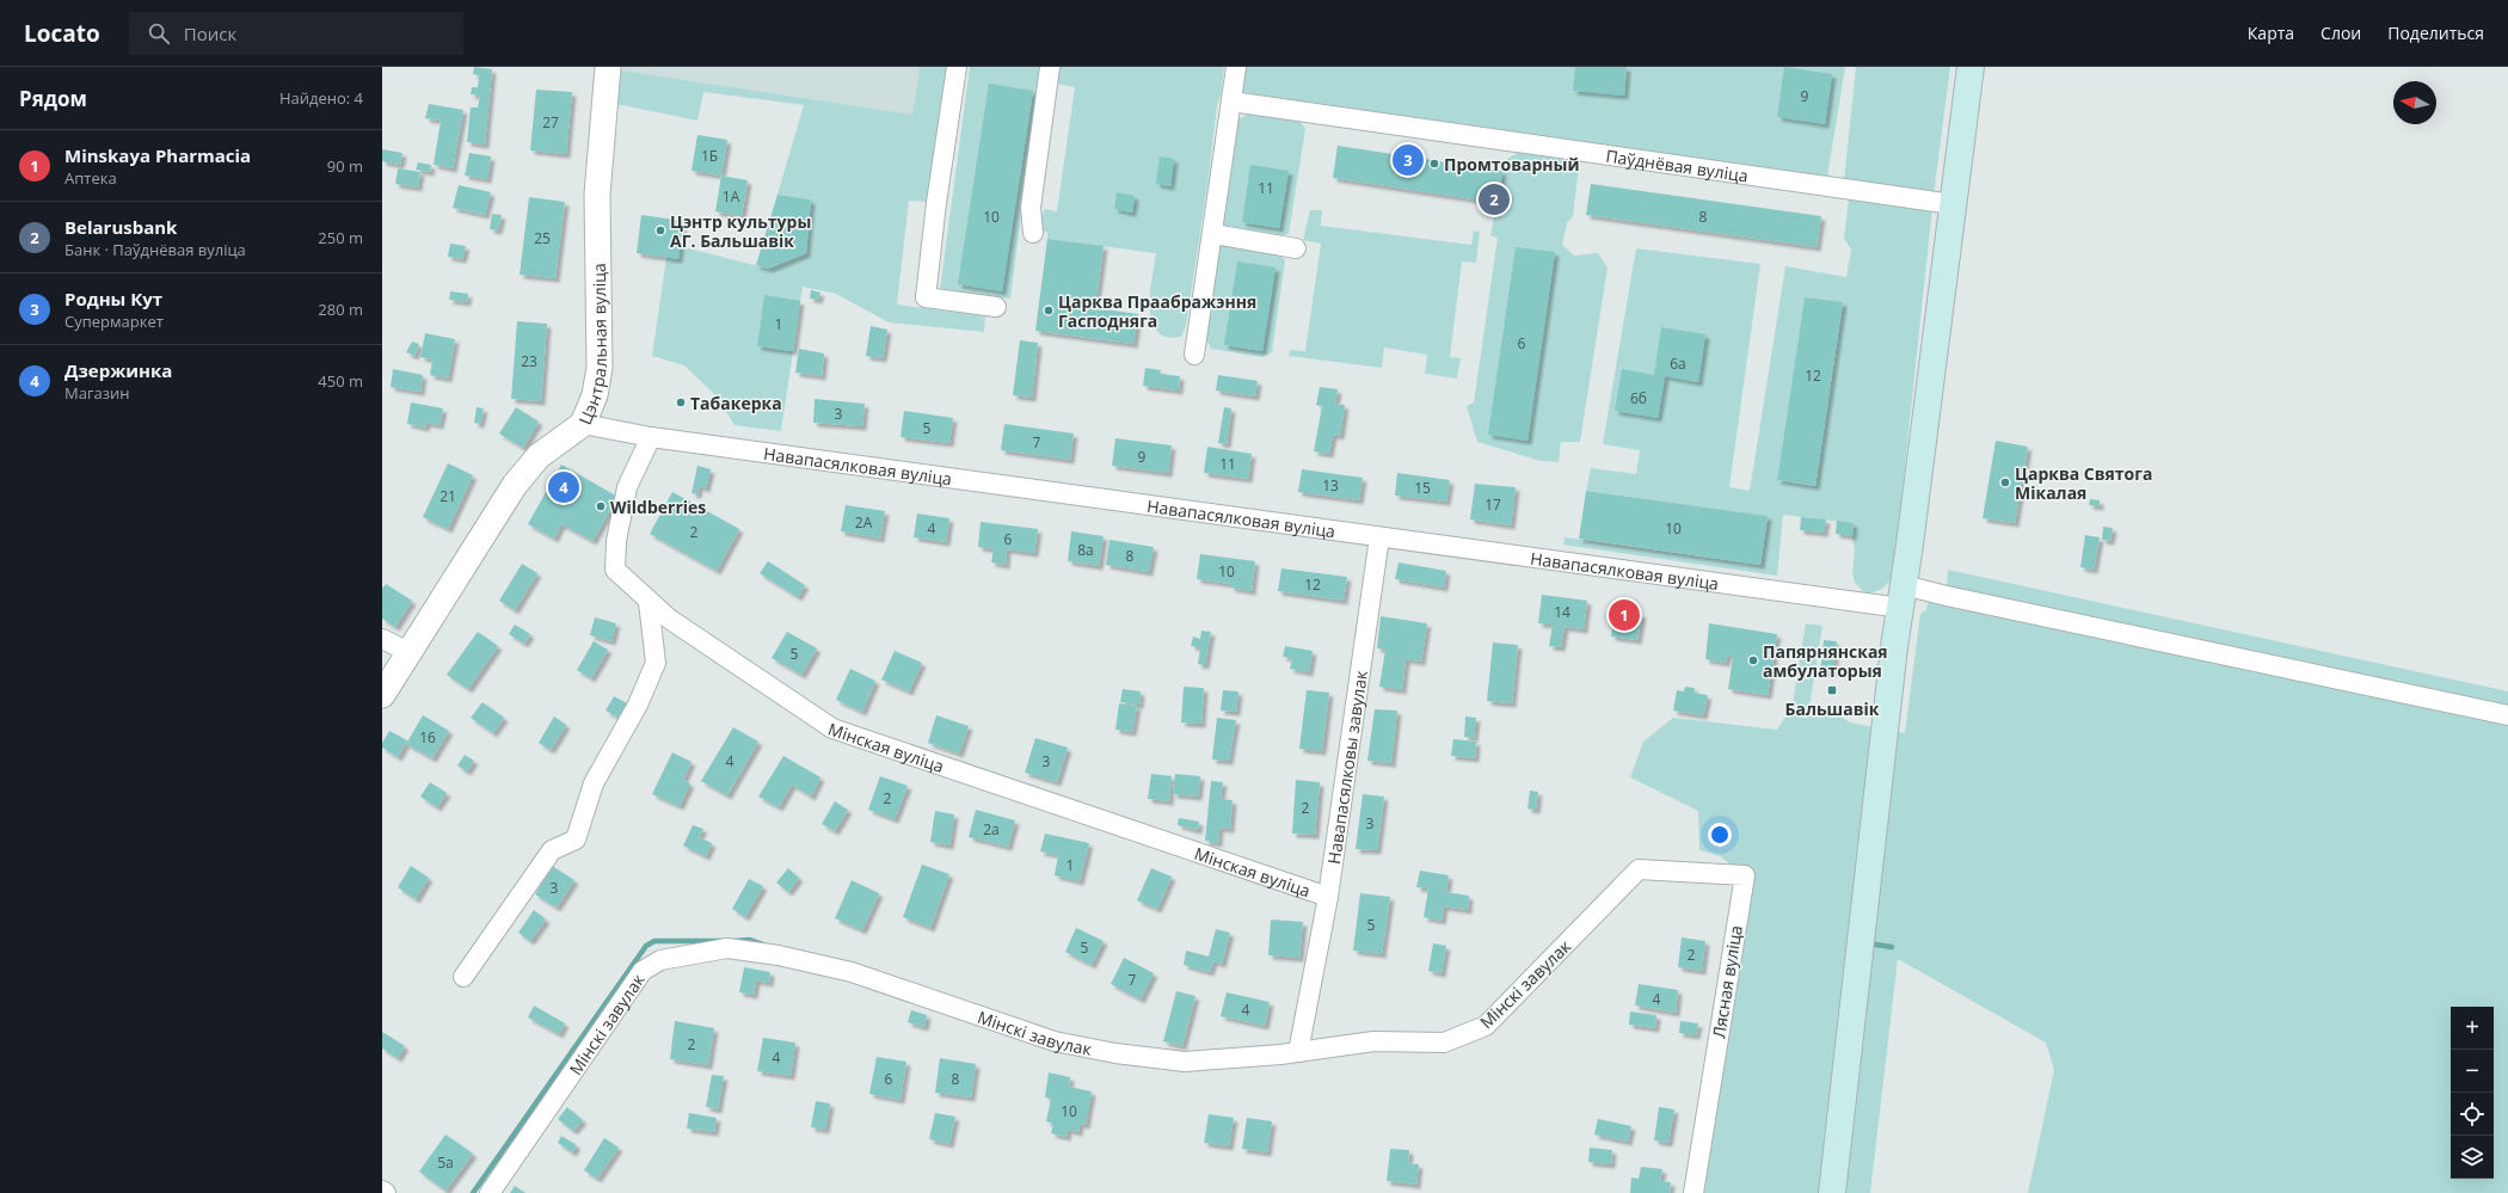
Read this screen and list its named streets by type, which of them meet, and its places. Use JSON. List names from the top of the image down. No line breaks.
{"streets":{"street":["Паўднёвая вуліца","Цэнтральная вуліца","Навапасялковая вуліца","Мінская вуліца","Навапасялковы завулак","Лясная вуліца","Мінскі завулак"]},"crossings":[["Цэнтральная вуліца","Навапасялковая вуліца"],["Навапасялковая вуліца","Мінская вуліца"],["Навапасялковая вуліца","Навапасялковы завулак"],["Мінская вуліца","Навапасялковы завулак"],["Навапасялковы завулак","Мінскі завулак"],["Лясная вуліца","Мінскі завулак"]],"places":{"other":["Промтоварный","Цэнтр культуры АГ. Бальшавік","Царква Праабражэння Гасподняга","Табакерка","Царква Святога Мікалая","Wildberries","Папярнянская амбулаторыя"],"transit":["Бальшавік"]},"house_numbers":["9","27","1Б","11","1А","10","8","25","1","6","23","6а","12","6б","3","5","7","9","11","13","15","21","17","2А","4","10","2","6","8а","8","10","12","14","5","16","4","3","2","2","3","2а","1","3","5","5","2","7","4","4","2","4","6","8","10","5а"],"north":"left","page":{"header":"Locato","search":"Поиск","nav":["Карта","Слои","Поделиться"],"heading":["Рядом","Найдено: 4"],"list":[{"mark":"1","name":"Minskaya Pharmacia","note":"Аптека","value":"90 m"},{"mark":"2","name":"Belarusbank","note":"Банк · Паўднёвая вуліца","value":"250 m"},{"mark":"3","name":"Родны Кут","note":"Супермаркет","value":"280 m"},{"mark":"4","name":"Дзержинка","note":"Магазин","value":"450 m"}],"pins":["3","2","4","1"],"map_buttons":["+","−"]}}
